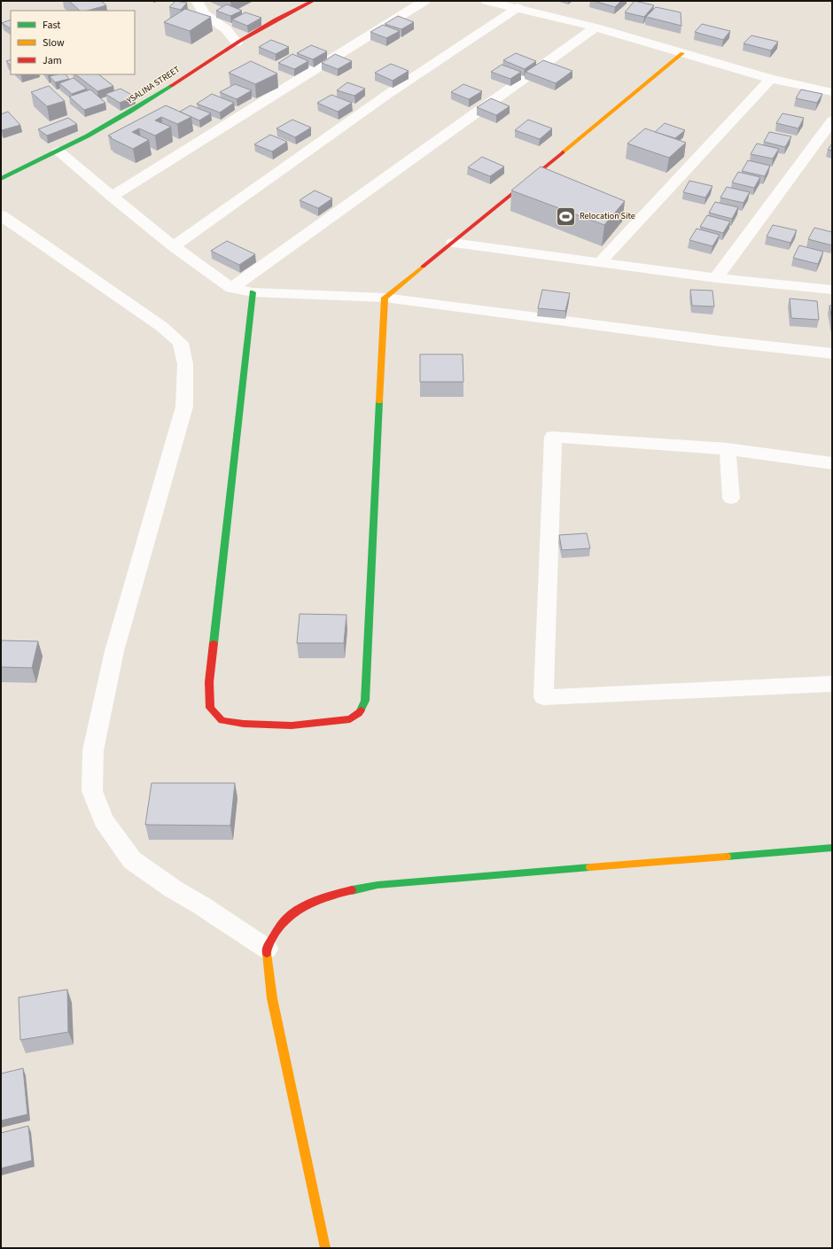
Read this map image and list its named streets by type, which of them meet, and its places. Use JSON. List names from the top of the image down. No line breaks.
{"streets":{"street":["YSALINA STREET"]},"places":{"sports":["Relocation Site"]},"legend":["Fast","Slow","Jam"]}
